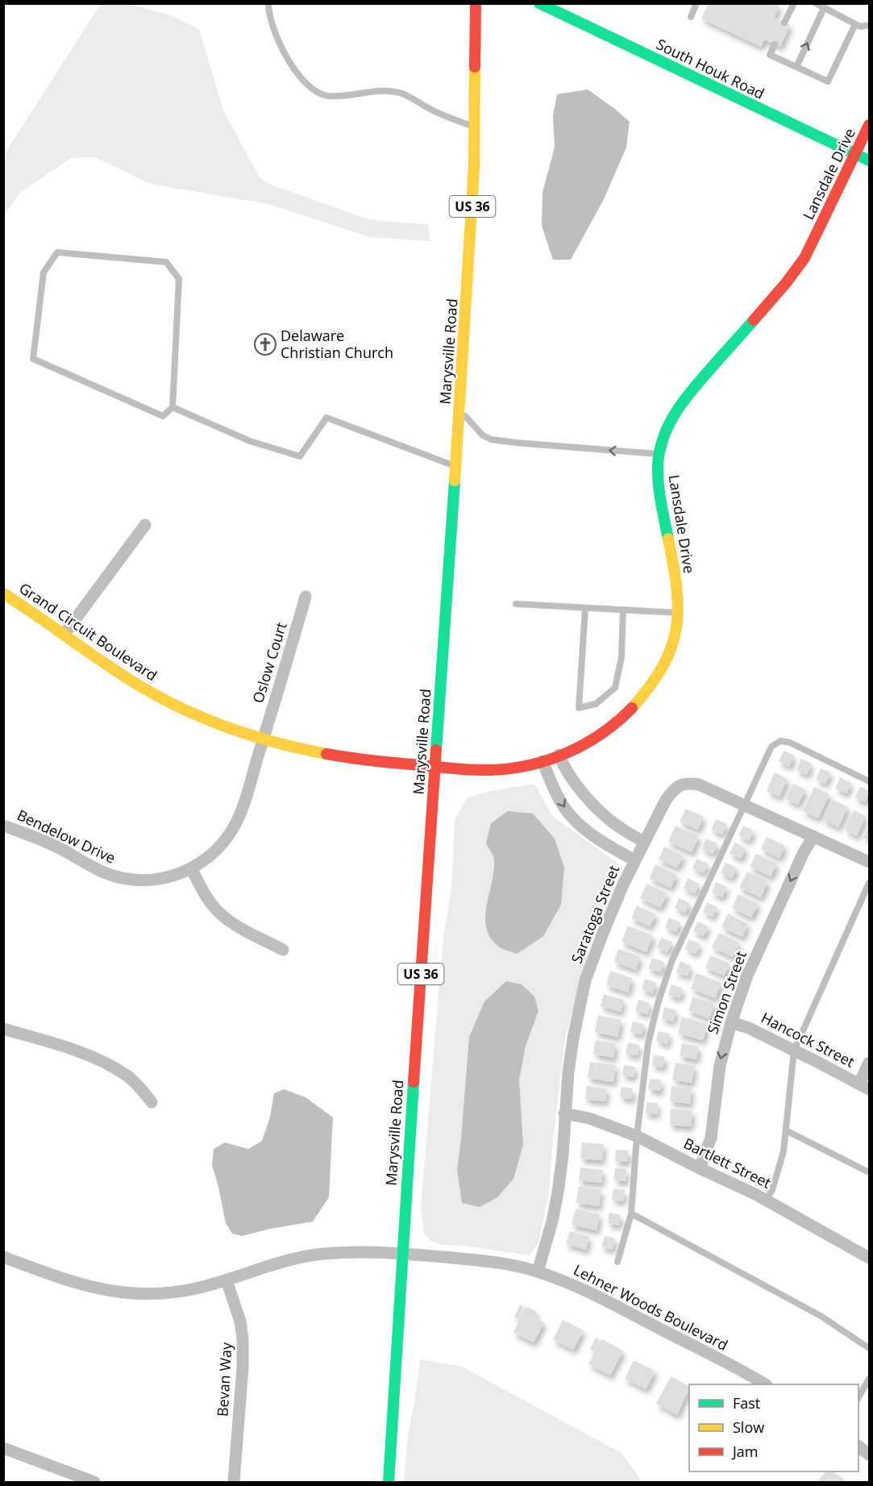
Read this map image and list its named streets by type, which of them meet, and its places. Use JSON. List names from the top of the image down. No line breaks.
{"streets":{"main road":["South Houk Road","Lansdale Drive","US 36","Marysville Road","Grand Circuit Boulevard"],"street":["Oslow Court","Bendelow Drive","Saratoga Street","Simon Street","Hancock Street","Bartlett Street","Lehner Woods Boulevard","Bevan Way"]},"crossings":[["South Houk Road","Lansdale Drive"],["Lansdale Drive","Marysville Road"],["Lansdale Drive","Grand Circuit Boulevard"],["Marysville Road","Grand Circuit Boulevard"],["Marysville Road","Lehner Woods Boulevard"],["Grand Circuit Boulevard","Oslow Court"],["Grand Circuit Boulevard","Bendelow Drive"],["Oslow Court","Bendelow Drive"],["Saratoga Street","Simon Street"],["Saratoga Street","Bartlett Street"],["Saratoga Street","Lehner Woods Boulevard"],["Simon Street","Hancock Street"],["Simon Street","Bartlett Street"],["Lehner Woods Boulevard","Bevan Way"]],"one_way":["Simon Street"],"places":{"church":["Delaware Christian Church"]},"legend":["Fast","Slow","Jam"]}
